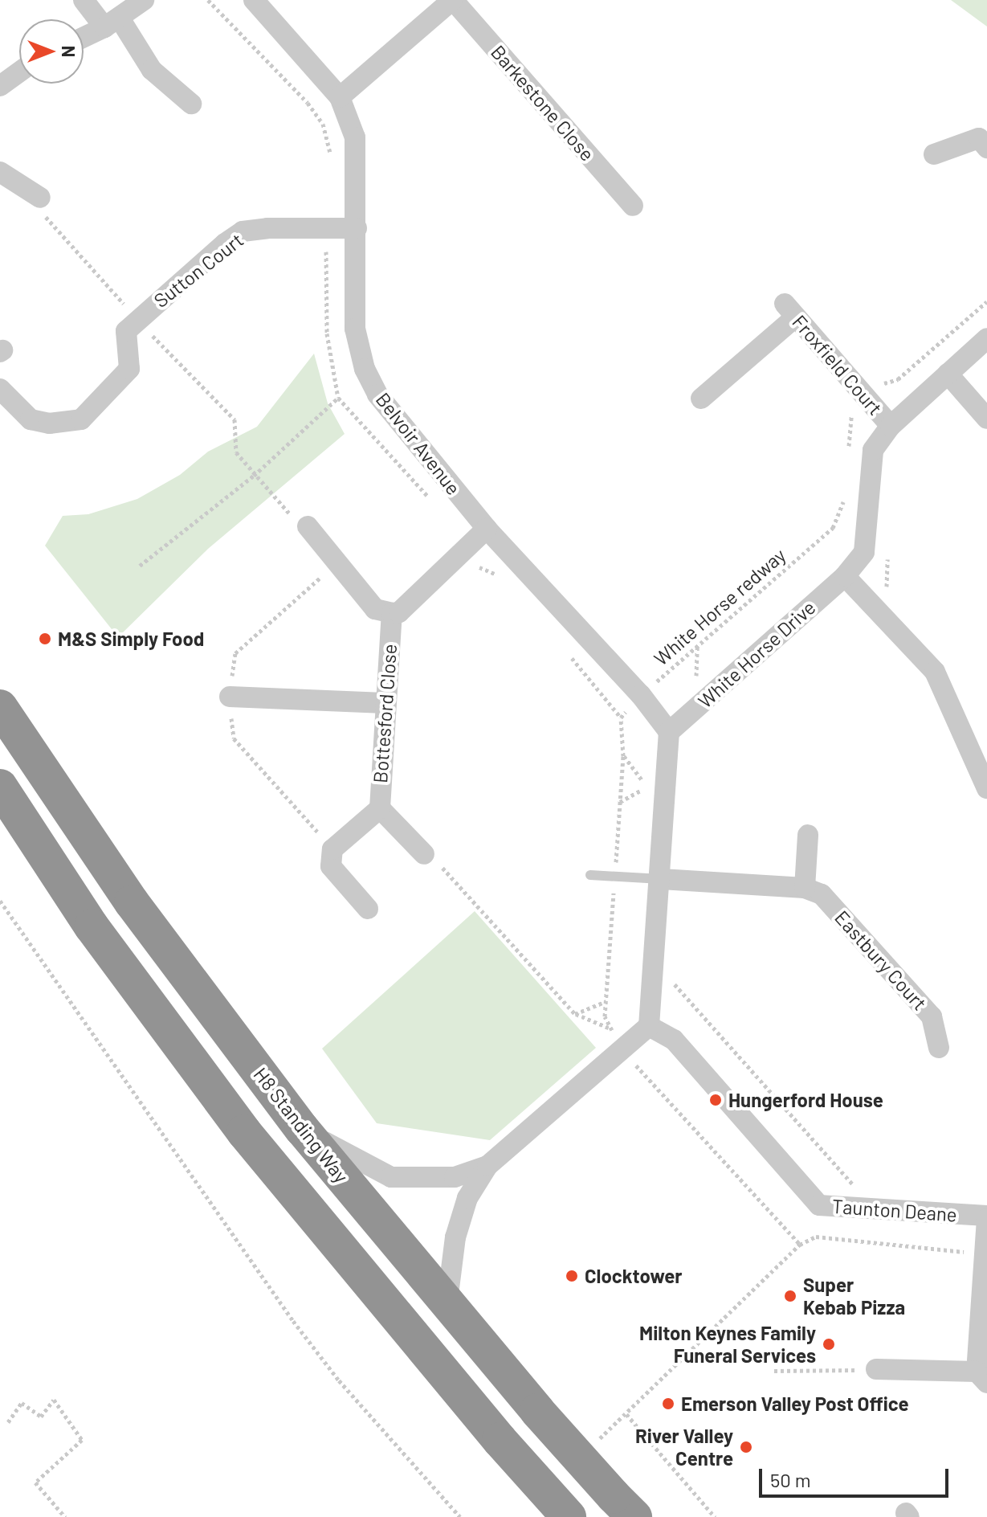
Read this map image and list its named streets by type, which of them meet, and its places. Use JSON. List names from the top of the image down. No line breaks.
{"streets":{"highway":["H8 Standing Way"],"street":["Barkestone Close","Sutton Court","Froxfield Court","Belvoir Avenue","White Horse Drive","Bottesford Close","Eastbury Court","Taunton Deane"],"path":["White Horse redway"]},"crossings":[["Barkestone Close","Belvoir Avenue"],["Sutton Court","Belvoir Avenue"],["Froxfield Court","White Horse Drive"],["Belvoir Avenue","White Horse redway"],["Belvoir Avenue","White Horse Drive"]],"places":["M&S Simply Food","Hungerford House","Clocktower","Super Kebab Pizza","Milton Keynes Family Funeral Services","Emerson Valley Post Office","River Valley Centre"],"scale_bar":"50 m","north":"right"}
